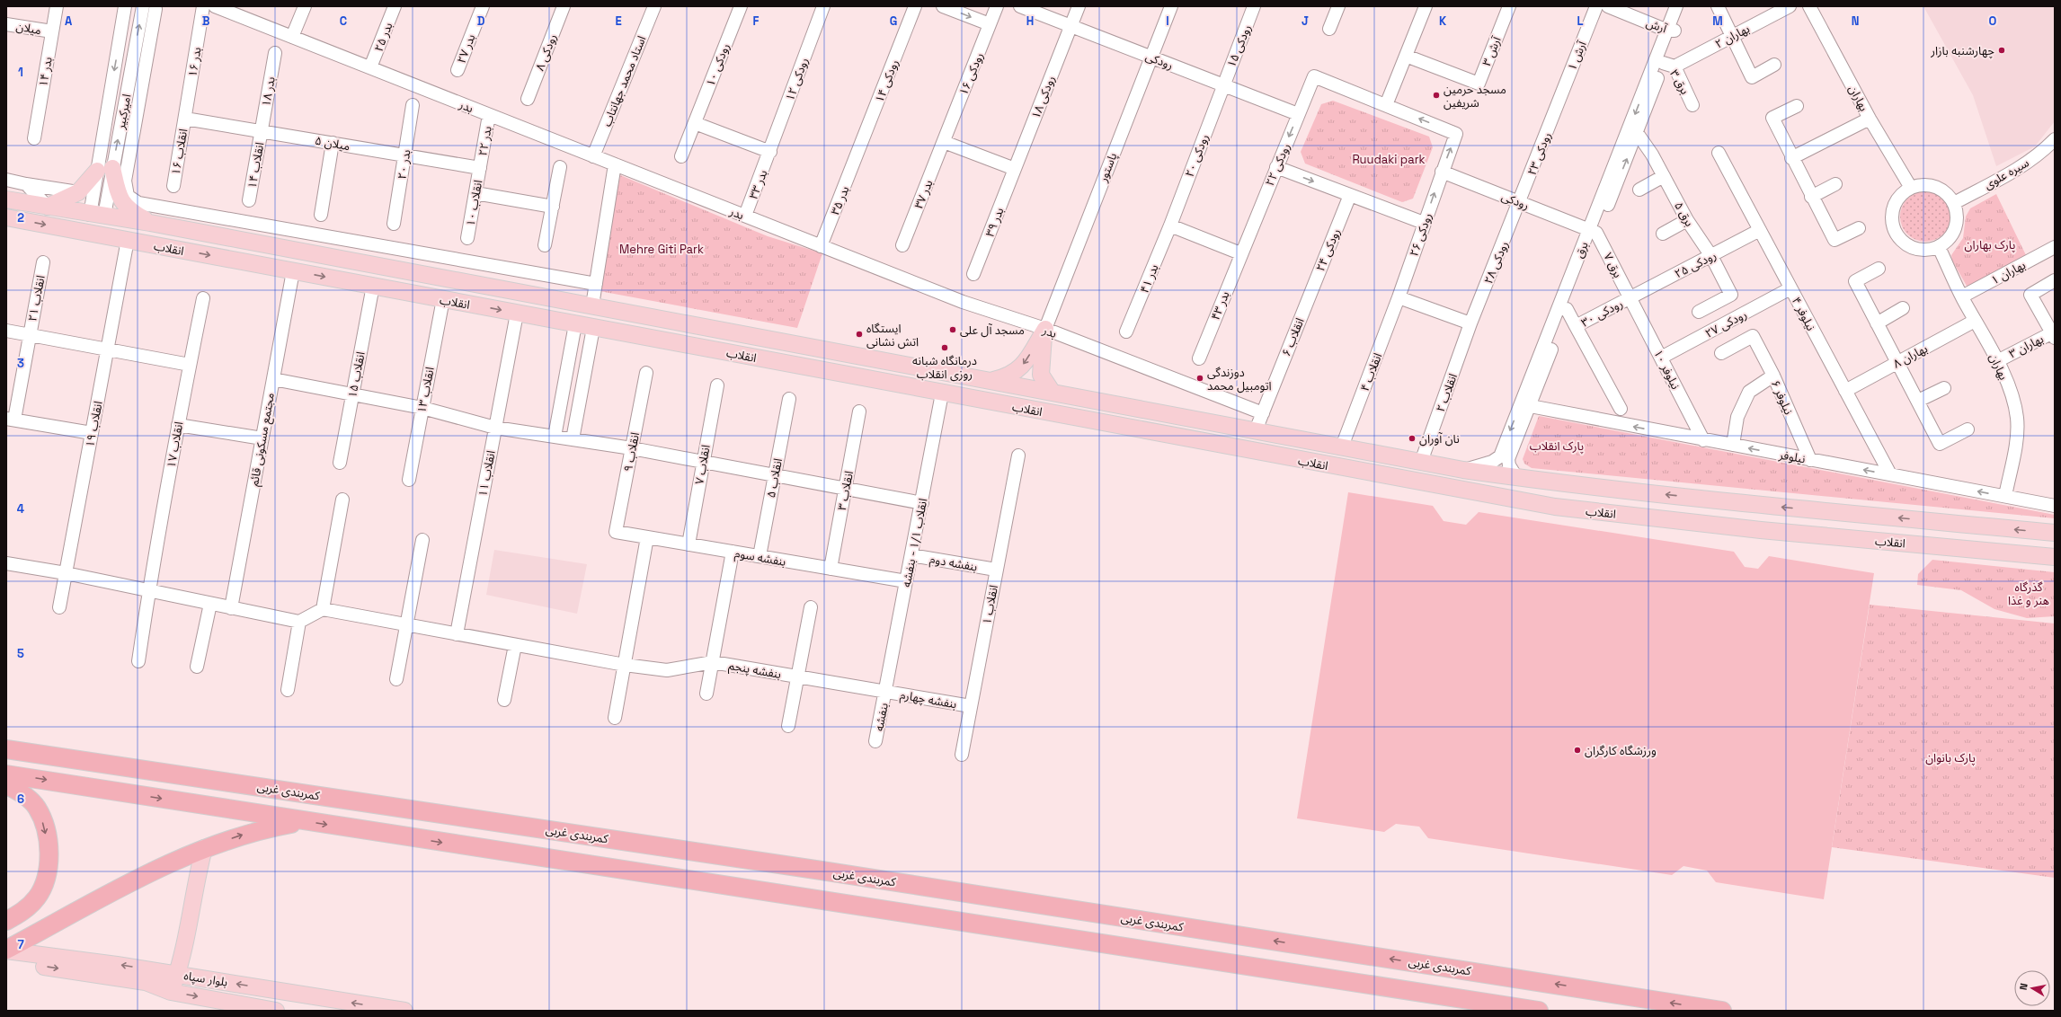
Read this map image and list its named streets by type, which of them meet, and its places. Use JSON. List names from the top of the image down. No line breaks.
{"streets":{"highway":["کمربندی غربی"],"main road":["انقلاب","بلوار سپاه"],"street":["آرش","میلان","بهاران ۲","بدر ۲۵","رودکی ۱۵","بدر ۲۷","آرش ۳","رودکی ۸","آرش ۱","رودکی","بدر ۱۶","رودکی ۱۰","بدر ۱۴","رودکی ۱۶","رودکی ۱۲","استاد محمد جهانتاب","رودکی ۱۴","برق ۳","بدر ۱‍۸","رودکی ۱۸","بهاران","بدر","امیرکبیر","بدر ۲۲","میلان ۵","انقلاب ۱۶","رودکی ۲۳","رودکی ۲۰","بدر ۲۰","رودکی ۲۲","انقلاب ۱۴","پاستور","سیره علوی","بدر ۳۳","بدر ۳۷","بدر ۳۵","انقلاب ۱۰","برق ۵","بدر ۳۹","رودکی ۲۶","رودکی ۲۴","برق","رودکی ۲۸","رودکی ۲۵","برق ۷","بهاران ۱","بدر ۴۱","انقلاب ۲۱","بدر ۴۳","رودکی ۳۰","نیلوفر ۴","رودکی ۲۷","انقلاب ۶","بهاران ۳","بهاران ۸","نیلوفر ۱۰","انقلاب ۴","انقلاب ۱۵","انقلاب ۱۳","انقلاب ۲","نیلوفر ۶","انقلاب ۱۹","مجتمع مسکونی قائم","انقلاب ۱۷","انقلاب ۹","نیلوفر","انقلاب ۷","انقلاب ۱۱","انقلاب ۵","انقلاب ۳","انقلاب ۱/۱ - بنفشه","بنفشه سوم","بنفشه دوم","انقلاب ۱","بنفشه پنجم","بنفشه چهارم","بنفشه"]},"crossings":[["آرش","برق"],["میلان","بدر ۱۴"],["بهاران ۲","برق ۳"],["بهاران ۲","برق"],["بدر ۲۵","بدر"],["رودکی ۱۵","رودکی"],["رودکی ۱۵","رودکی ۲۰"],["آرش ۱","رودکی ۲۳"],["رودکی","رودکی ۱۸"],["رودکی","رودکی ۲۳"],["رودکی","رودکی ۲۰"],["رودکی","رودکی ۲۲"],["رودکی","پاستور"],["رودکی","رودکی ۲۶"],["رودکی","برق"],["رودکی","رودکی ۲۸"],["رودکی","برق ۷"],["بدر ۱۶","میلان ۵"],["بدر ۱۶","انقلاب ۱۶"],["رودکی ۱۶","بدر ۳۷"],["رودکی ۱۲","بدر ۳۳"],["استاد محمد جهانتاب","بدر"],["رودکی ۱۴","بدر ۳۵"],["برق ۳","برق"],["بدر ۱‍۸","میلان ۵"],["بدر ۱‍۸","انقلاب ۱۴"],["رودکی ۱۸","بدر ۳۹"],["بهاران","سیره علوی"],["بهاران","بهاران ۱"],["بهاران","بهاران ۳"],["بهاران","بهاران ۸"],["بهاران","نیلوفر"],["بدر","بدر ۲۲"],["بدر","پاستور"],["بدر","بدر ۳۳"],["بدر","بدر ۳۵"],["بدر","انقلاب ۶"],["امیرکبیر","انقلاب"],["بدر ۲۲","میلان ۵"],["بدر ۲۲","انقلاب ۱۰"],["میلان ۵","انقلاب ۱۶"],["میلان ۵","بدر ۲۰"],["میلان ۵","انقلاب ۱۴"],["میلان ۵","انقلاب ۱۰"],["رودکی ۲۳","رودکی ۲۸"],["رودکی ۲۰","بدر ۴۱"],["رودکی ۲۲","رودکی ۲۶"],["رودکی ۲۲","بدر ۴۳"],["برق ۵","برق"],["برق ۵","رودکی ۲۵"],["رودکی ۲۶","انقلاب ۴"],["انقلاب","برق"],["انقلاب","انقلاب ۶"],["انقلاب","انقلاب ۴"],["انقلاب","انقلاب ۱۵"],["انقلاب","انقلاب ۱۳"],["انقلاب","انقلاب ۲"],["انقلاب","انقلاب ۱۹"],["انقلاب","مجتمع مسکونی قائم"],["انقلاب","انقلاب ۱۱"],["انقلاب","انقلاب ۱/۱ - بنفشه"],["رودکی ۲۴","انقلاب ۶"],["برق","برق ۷"],["برق","نیلوفر"],["رودکی ۲۸","انقلاب ۲"],["رودکی ۲۵","برق ۷"],["رودکی ۲۵","رودکی ۳۰"],["رودکی ۲۵","نیلوفر ۴"],["رودکی ۲۵","نیلوفر ۱۰"],["برق ۷","رودکی ۳۰"],["برق ۷","نیلوفر ۱۰"],["رودکی ۳۰","نیلوفر ۱۰"],["نیلوفر ۴","رودکی ۲۷"],["نیلوفر ۴","بهاران ۸"],["نیلوفر ۴","نیلوفر"],["رودکی ۲۷","نیلوفر ۱۰"],["نیلوفر ۱۰","نیلوفر"],["نیلوفر ۶","نیلوفر"],["انقلاب ۹","بنفشه سوم"],["انقلاب ۷","بنفشه سوم"],["انقلاب ۱۱","بنفشه پنجم"],["انقلاب ۵","بنفشه سوم"],["انقلاب ۳","بنفشه سوم"],["انقلاب ۱/۱ - بنفشه","بنفشه سوم"],["انقلاب ۱/۱ - بنفشه","بنفشه دوم"],["انقلاب ۱/۱ - بنفشه","بنفشه پنجم"],["انقلاب ۱/۱ - بنفشه","بنفشه چهارم"],["انقلاب ۱/۱ - بنفشه","بنفشه"],["بنفشه دوم","انقلاب ۱"],["انقلاب ۱","بنفشه چهارم"],["بنفشه پنجم","بنفشه چهارم"],["بنفشه پنجم","بنفشه"],["بنفشه چهارم","بنفشه"]],"one_way":["نیلوفر"],"parks":["Ruudaki park","پارک بهاران","Mehre Giti Park","پارک انقلاب","گذرگاه هنر و غذا","پارک بانوان"],"places":["چهارشنبه بازار","مسجد حرمین شریفین","مسجد آل علی","ایستگاه اتش نشانی","درمانگاه شبانه روزی انقلاب","دوزندگی اتومبیل محمد","نان آوران","ورزشگاه کارگران"],"north":"left","grid":{"columns":["A","B","C","D","E","F","G","H","I","J","K","L","M","N","O"],"rows":["1","2","3","4","5","6","7"]}}
